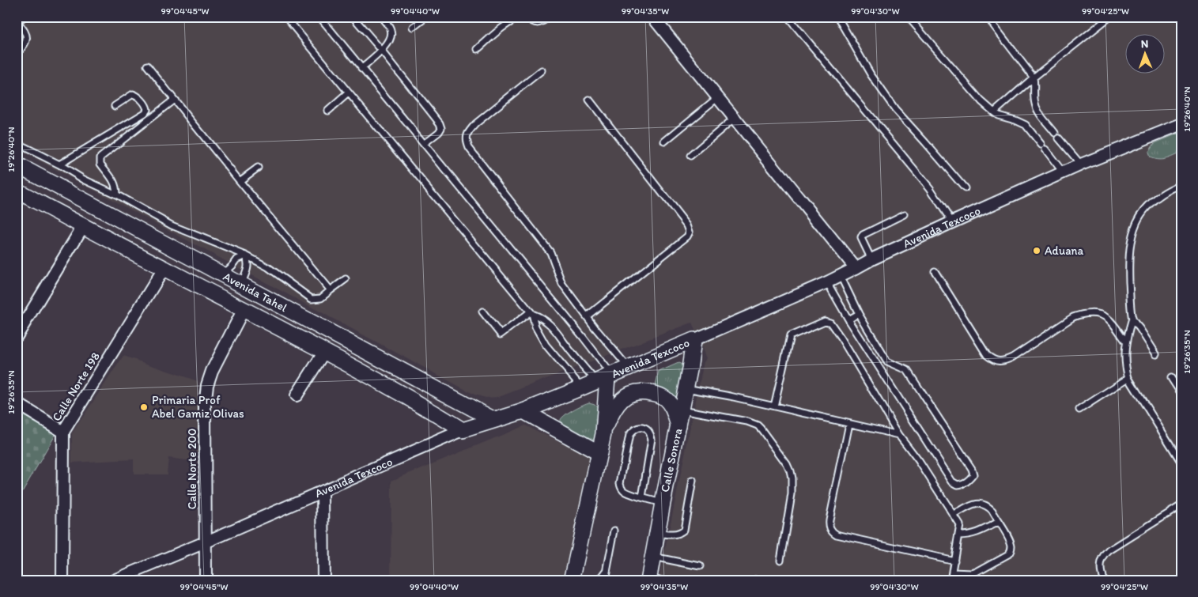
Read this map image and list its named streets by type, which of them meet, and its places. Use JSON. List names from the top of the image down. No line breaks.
{"streets":{"street":["Avenida Texcoco","Avenida Tahel","Calle Norte 198","Calle Sonora","Calle Norte 200"]},"crossings":[["Avenida Texcoco","Avenida Tahel"],["Avenida Texcoco","Calle Sonora"],["Avenida Texcoco","Calle Norte 200"],["Avenida Tahel","Calle Norte 198"],["Avenida Tahel","Calle Norte 200"]],"places":["Aduana","Primaria Prof Abel Gamiz Olivas"],"north":"top","coordinates":["99°04'45\"W","99°04'40\"W","99°04'35\"W","99°04'30\"W","99°04'25\"W","19°26'40\"N","19°26'35\"N"]}
